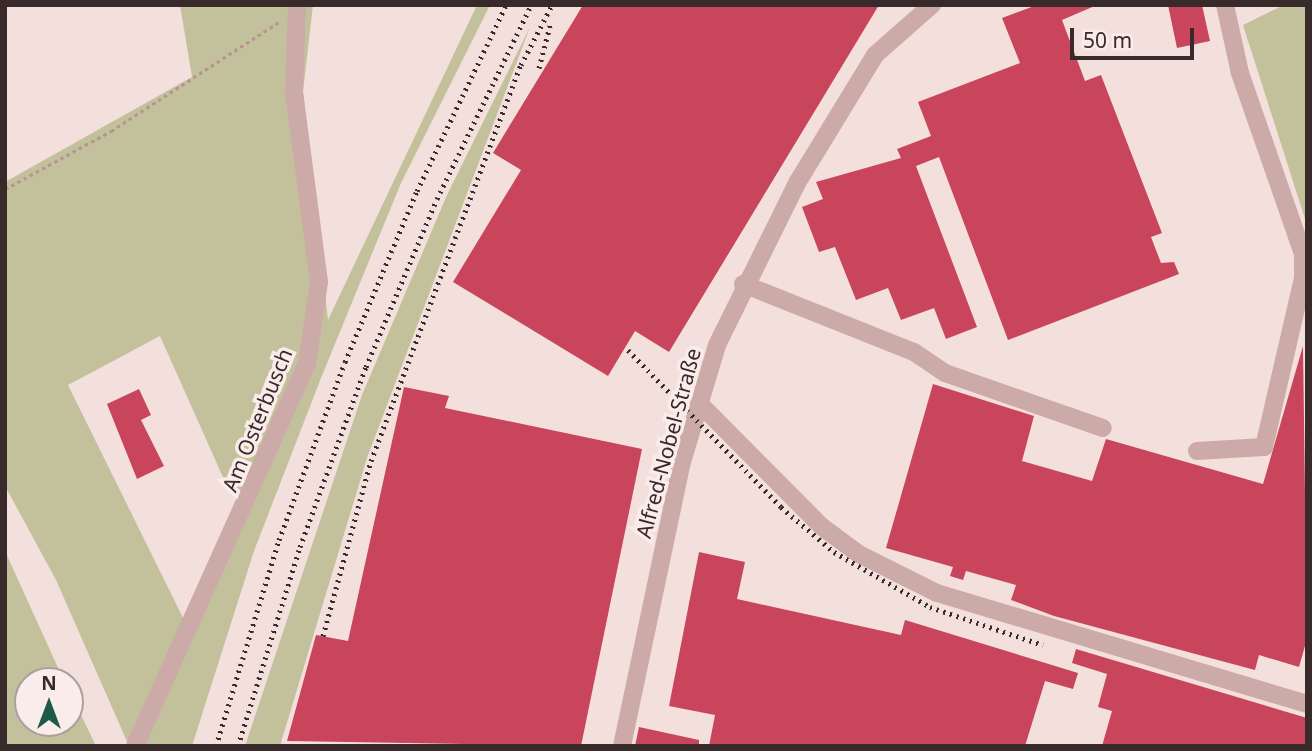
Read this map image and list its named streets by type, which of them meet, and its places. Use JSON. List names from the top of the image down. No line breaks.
{"streets":{"street":["Am Osterbusch","Alfred-Nobel-Straße"]},"scale_bar":"50 m","north":"top"}
